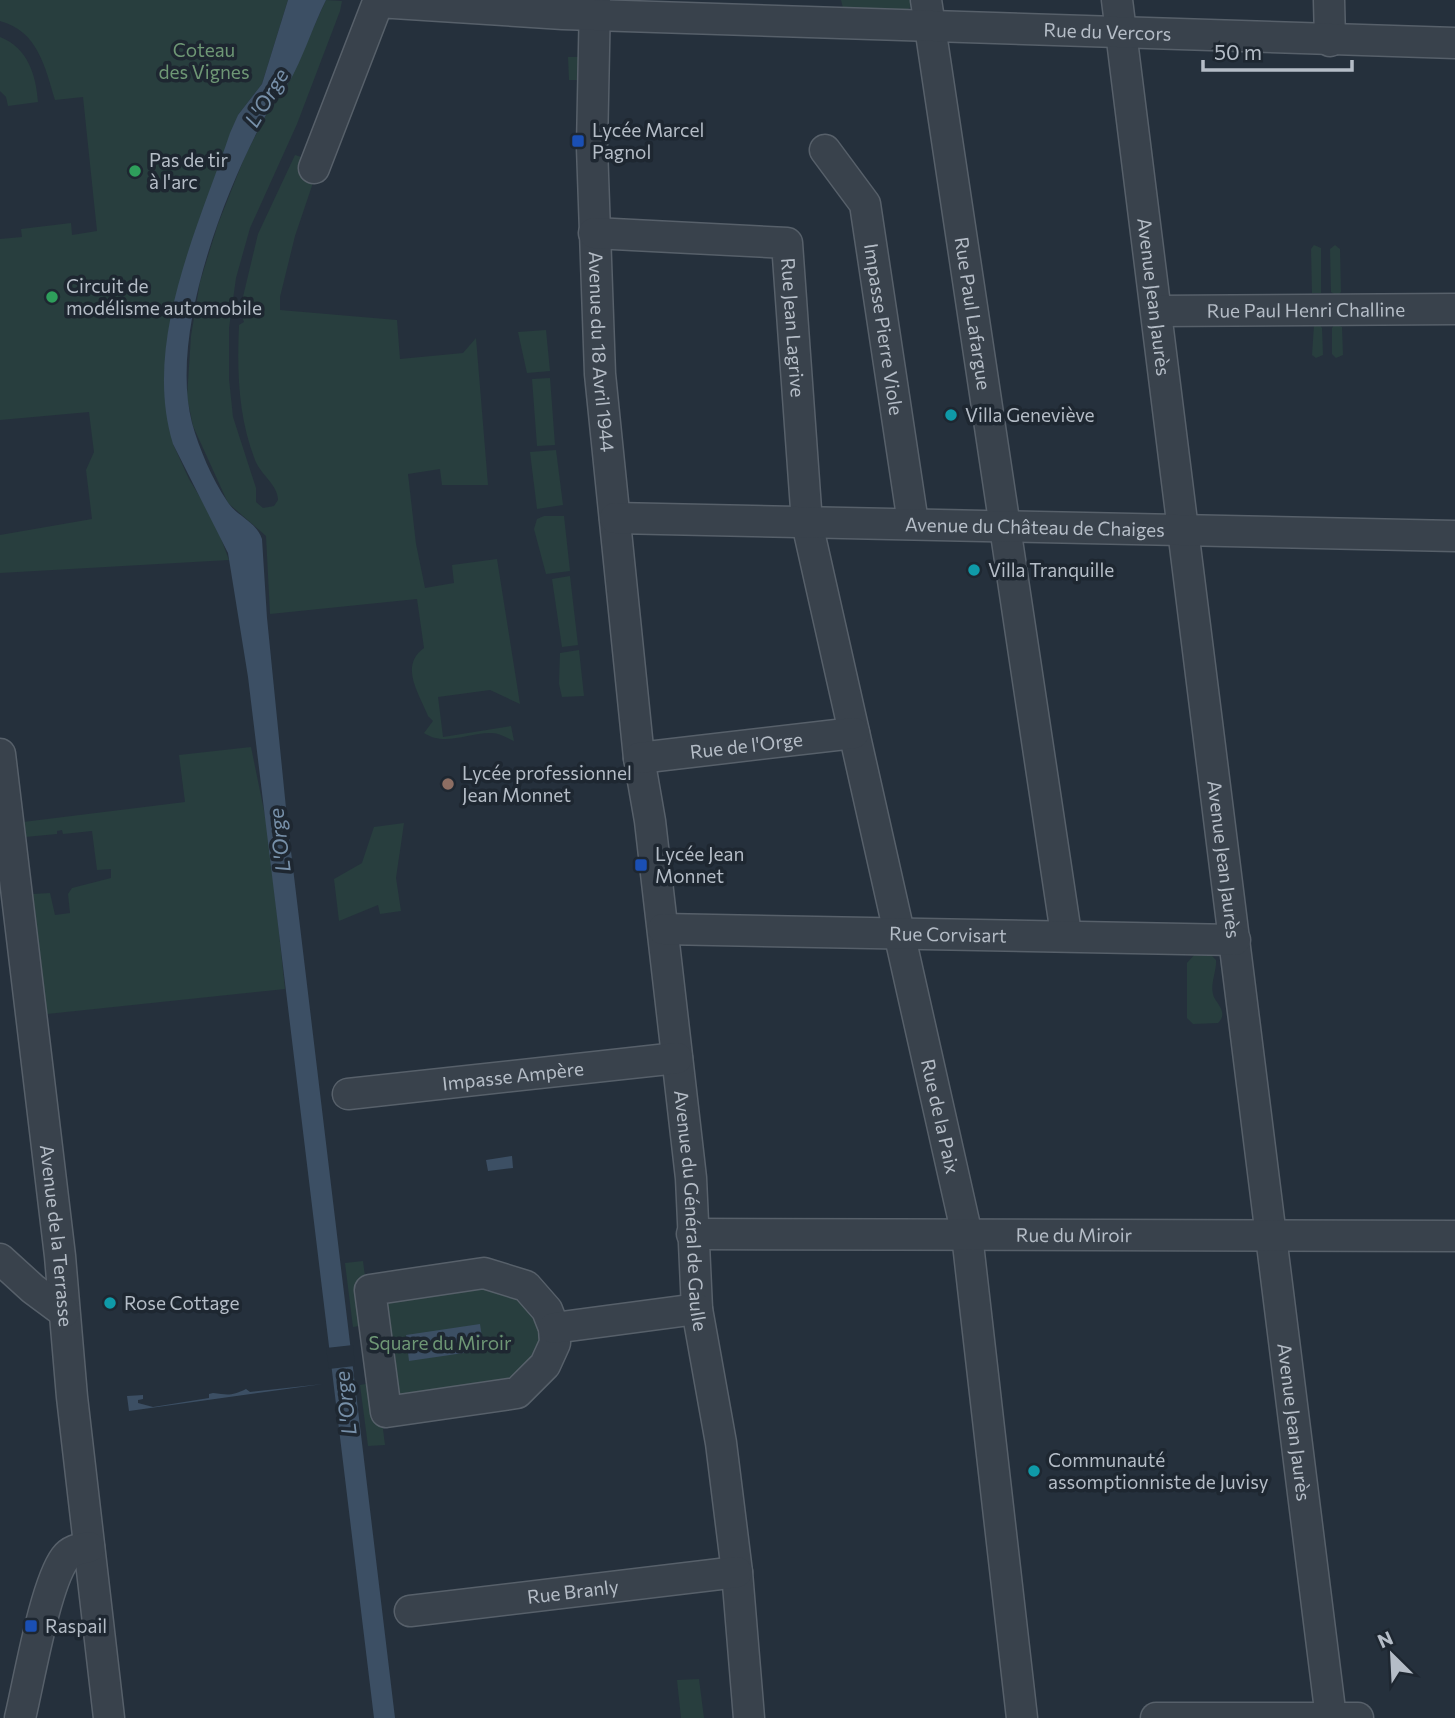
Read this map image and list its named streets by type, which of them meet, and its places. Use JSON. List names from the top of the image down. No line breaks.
{"streets":{"street":["Rue du Vercors","Avenue Jean Jaurès","Rue Paul Henri Challine","Rue Paul Lafargue","Rue Jean Lagrive","Impasse Pierre Viole","Avenue du 18 Avril 1944","Avenue du Château de Chaiges","Rue de l'Orge","Rue Corvisart","Impasse Ampère","Rue de la Paix","Avenue du Général de Gaulle","Rue du Miroir","Avenue de la Terrasse","Rue Branly"]},"crossings":[["Rue du Vercors","Avenue Jean Jaurès"],["Rue du Vercors","Rue Paul Lafargue"],["Rue du Vercors","Avenue du 18 Avril 1944"],["Avenue Jean Jaurès","Rue Paul Henri Challine"],["Avenue Jean Jaurès","Avenue du Château de Chaiges"],["Avenue Jean Jaurès","Rue Corvisart"],["Avenue Jean Jaurès","Rue du Miroir"],["Rue Paul Lafargue","Avenue du Château de Chaiges"],["Rue Paul Lafargue","Rue Corvisart"],["Rue Jean Lagrive","Avenue du 18 Avril 1944"],["Rue Jean Lagrive","Avenue du Château de Chaiges"],["Rue Jean Lagrive","Rue de la Paix"],["Impasse Pierre Viole","Avenue du Château de Chaiges"],["Avenue du 18 Avril 1944","Avenue du Château de Chaiges"],["Avenue du 18 Avril 1944","Avenue du Général de Gaulle"],["Avenue du Château de Chaiges","Rue de la Paix"],["Rue de l'Orge","Rue de la Paix"],["Rue de l'Orge","Avenue du Général de Gaulle"],["Rue Corvisart","Rue de la Paix"],["Rue Corvisart","Avenue du Général de Gaulle"],["Impasse Ampère","Avenue du Général de Gaulle"],["Rue de la Paix","Rue du Miroir"],["Avenue du Général de Gaulle","Rue du Miroir"],["Avenue du Général de Gaulle","Rue Branly"]],"water":["L'Orge"],"parks":["Coteau des Vignes","Square du Miroir"],"places":{"transit":["Lycée Marcel Pagnol","Lycée Jean Monnet","Raspail"],"other":["Pas de tir à l'arc","Circuit de modélisme automobile","Villa Geneviève","Villa Tranquille","Lycée professionnel Jean Monnet","Rose Cottage","Communauté assomptionniste de Juvisy"]},"scale_bar":"50 m","north":"top left"}
